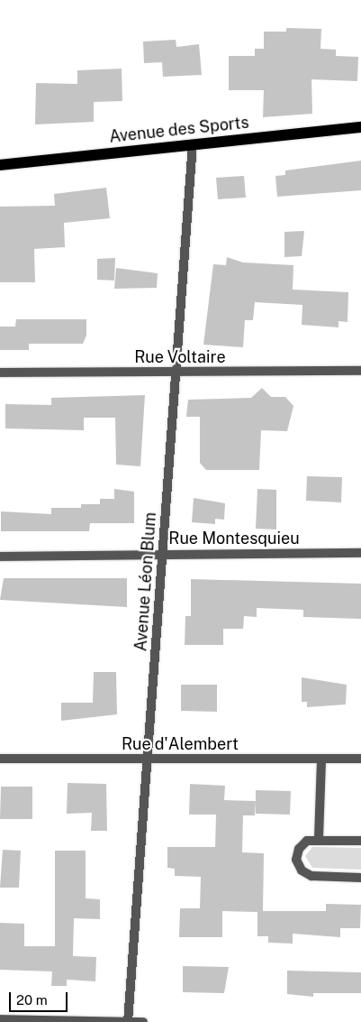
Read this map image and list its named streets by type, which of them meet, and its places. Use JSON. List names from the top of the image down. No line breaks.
{"streets":{"main road":["Avenue des Sports"],"street":["Rue Voltaire","Rue Montesquieu","Avenue Léon Blum","Rue d'Alembert"]},"crossings":[["Avenue des Sports","Avenue Léon Blum"],["Rue Voltaire","Avenue Léon Blum"],["Rue Montesquieu","Avenue Léon Blum"],["Avenue Léon Blum","Rue d'Alembert"]],"scale_bar":"20 m"}
